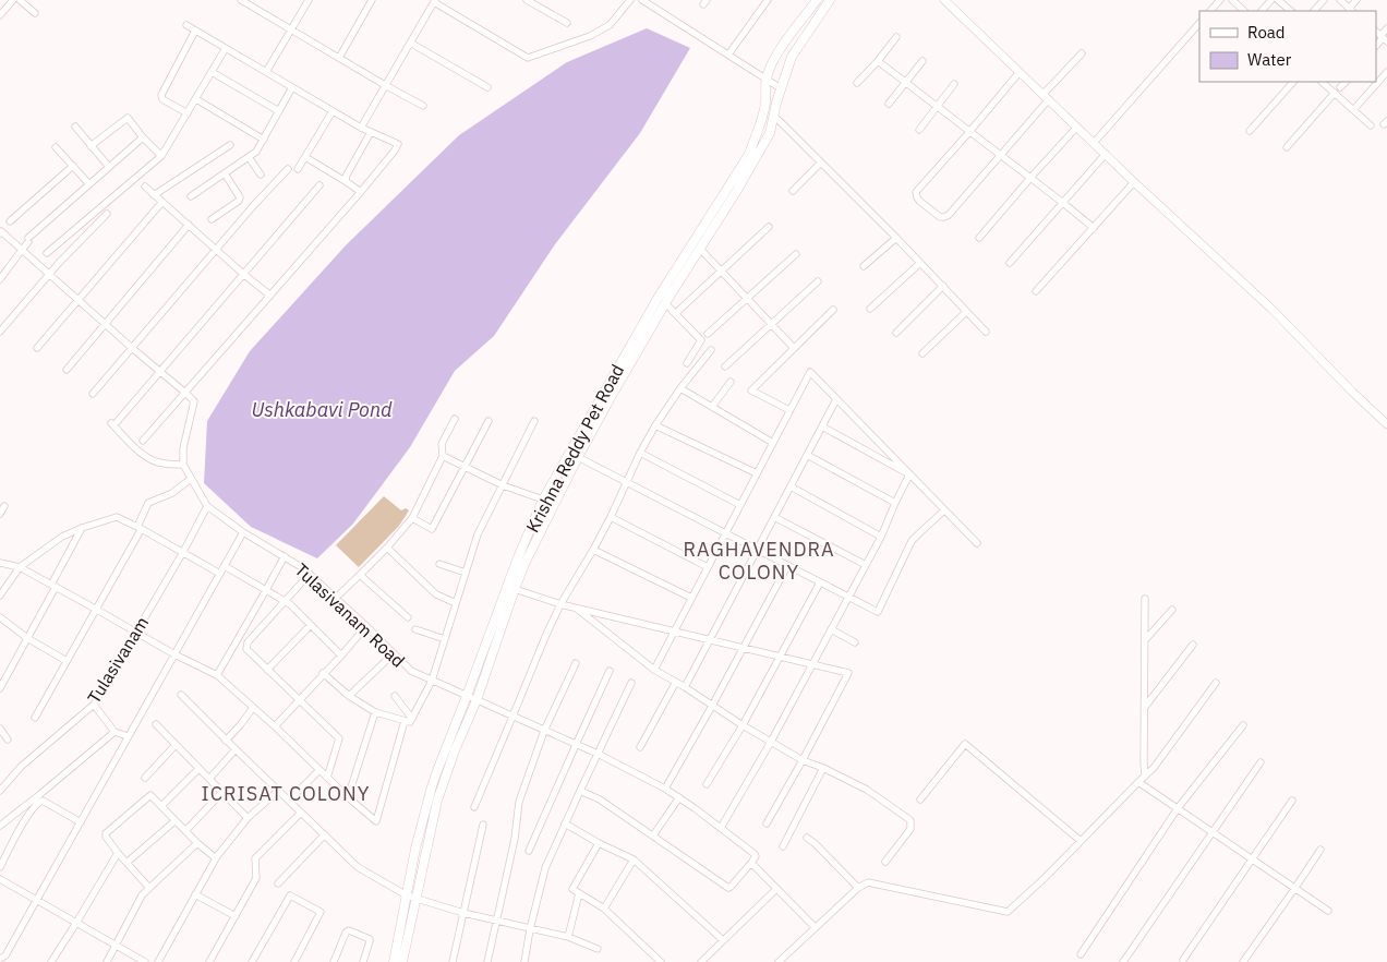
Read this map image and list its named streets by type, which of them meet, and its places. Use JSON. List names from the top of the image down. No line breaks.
{"streets":{"main road":["Krishna Reddy Pet Road"],"street":["Tulasivanam Road","Tulasivanam"]},"crossings":[["Krishna Reddy Pet Road","Tulasivanam Road"],["Tulasivanam Road","Tulasivanam"]],"districts":["RAGHAVENDRA COLONY","ICRISAT COLONY"],"water":["Ushkabavi Pond"],"legend":["Road","Water"]}
